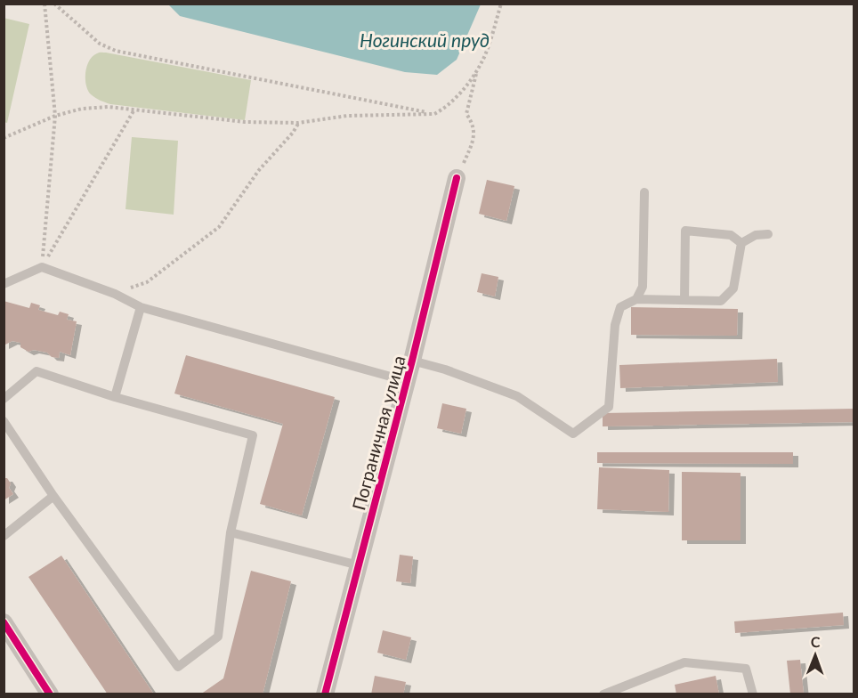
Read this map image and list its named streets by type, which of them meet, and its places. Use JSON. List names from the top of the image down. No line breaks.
{"streets":{"street":["Пограничная улица"]},"water":["Ногинский пруд"],"north":"top"}
